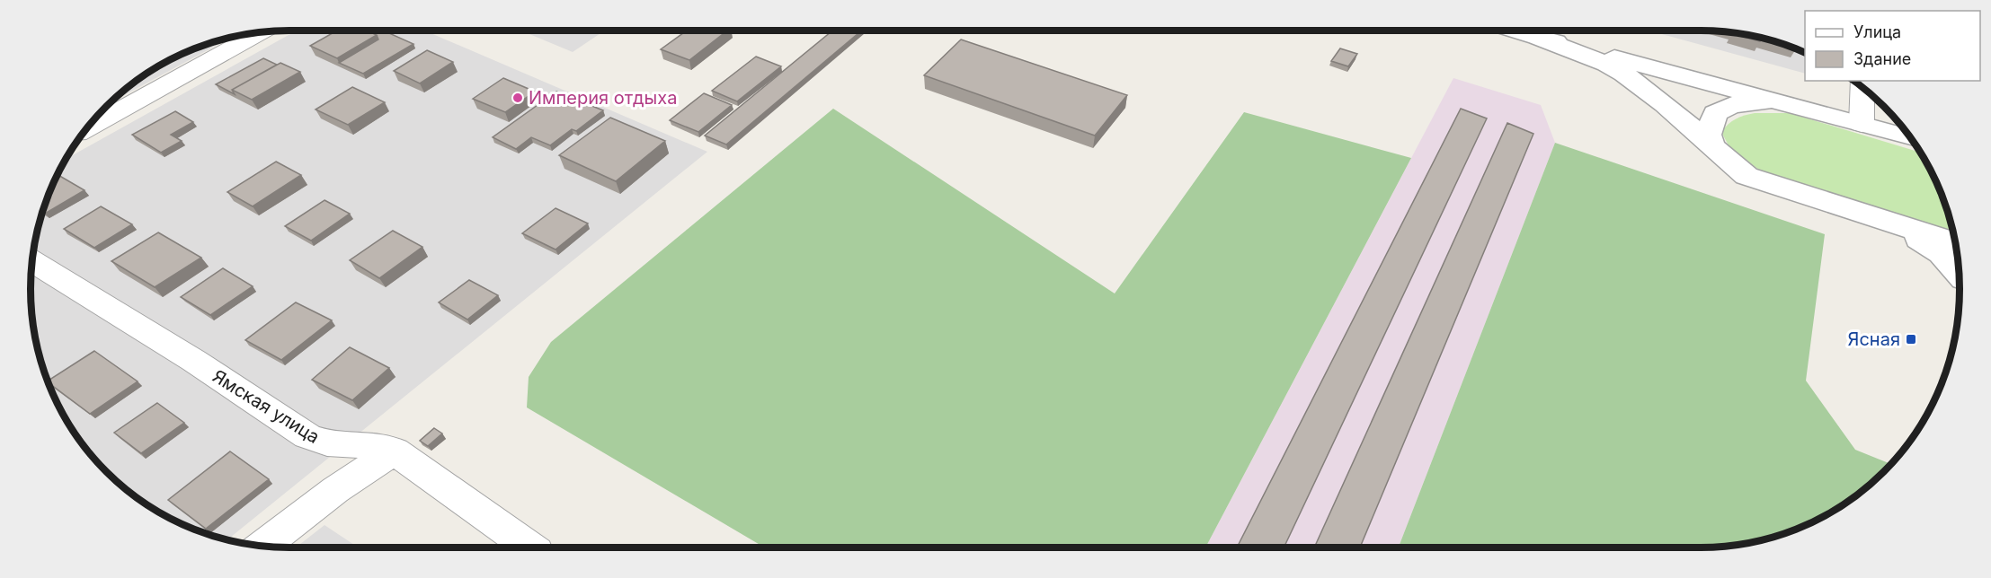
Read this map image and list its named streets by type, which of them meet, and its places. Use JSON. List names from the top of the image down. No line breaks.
{"streets":{"street":["Ямская улица"]},"places":{"other":["Империя отдыха"],"transit":["Ясная"]},"legend":["Улица","Здание"]}
